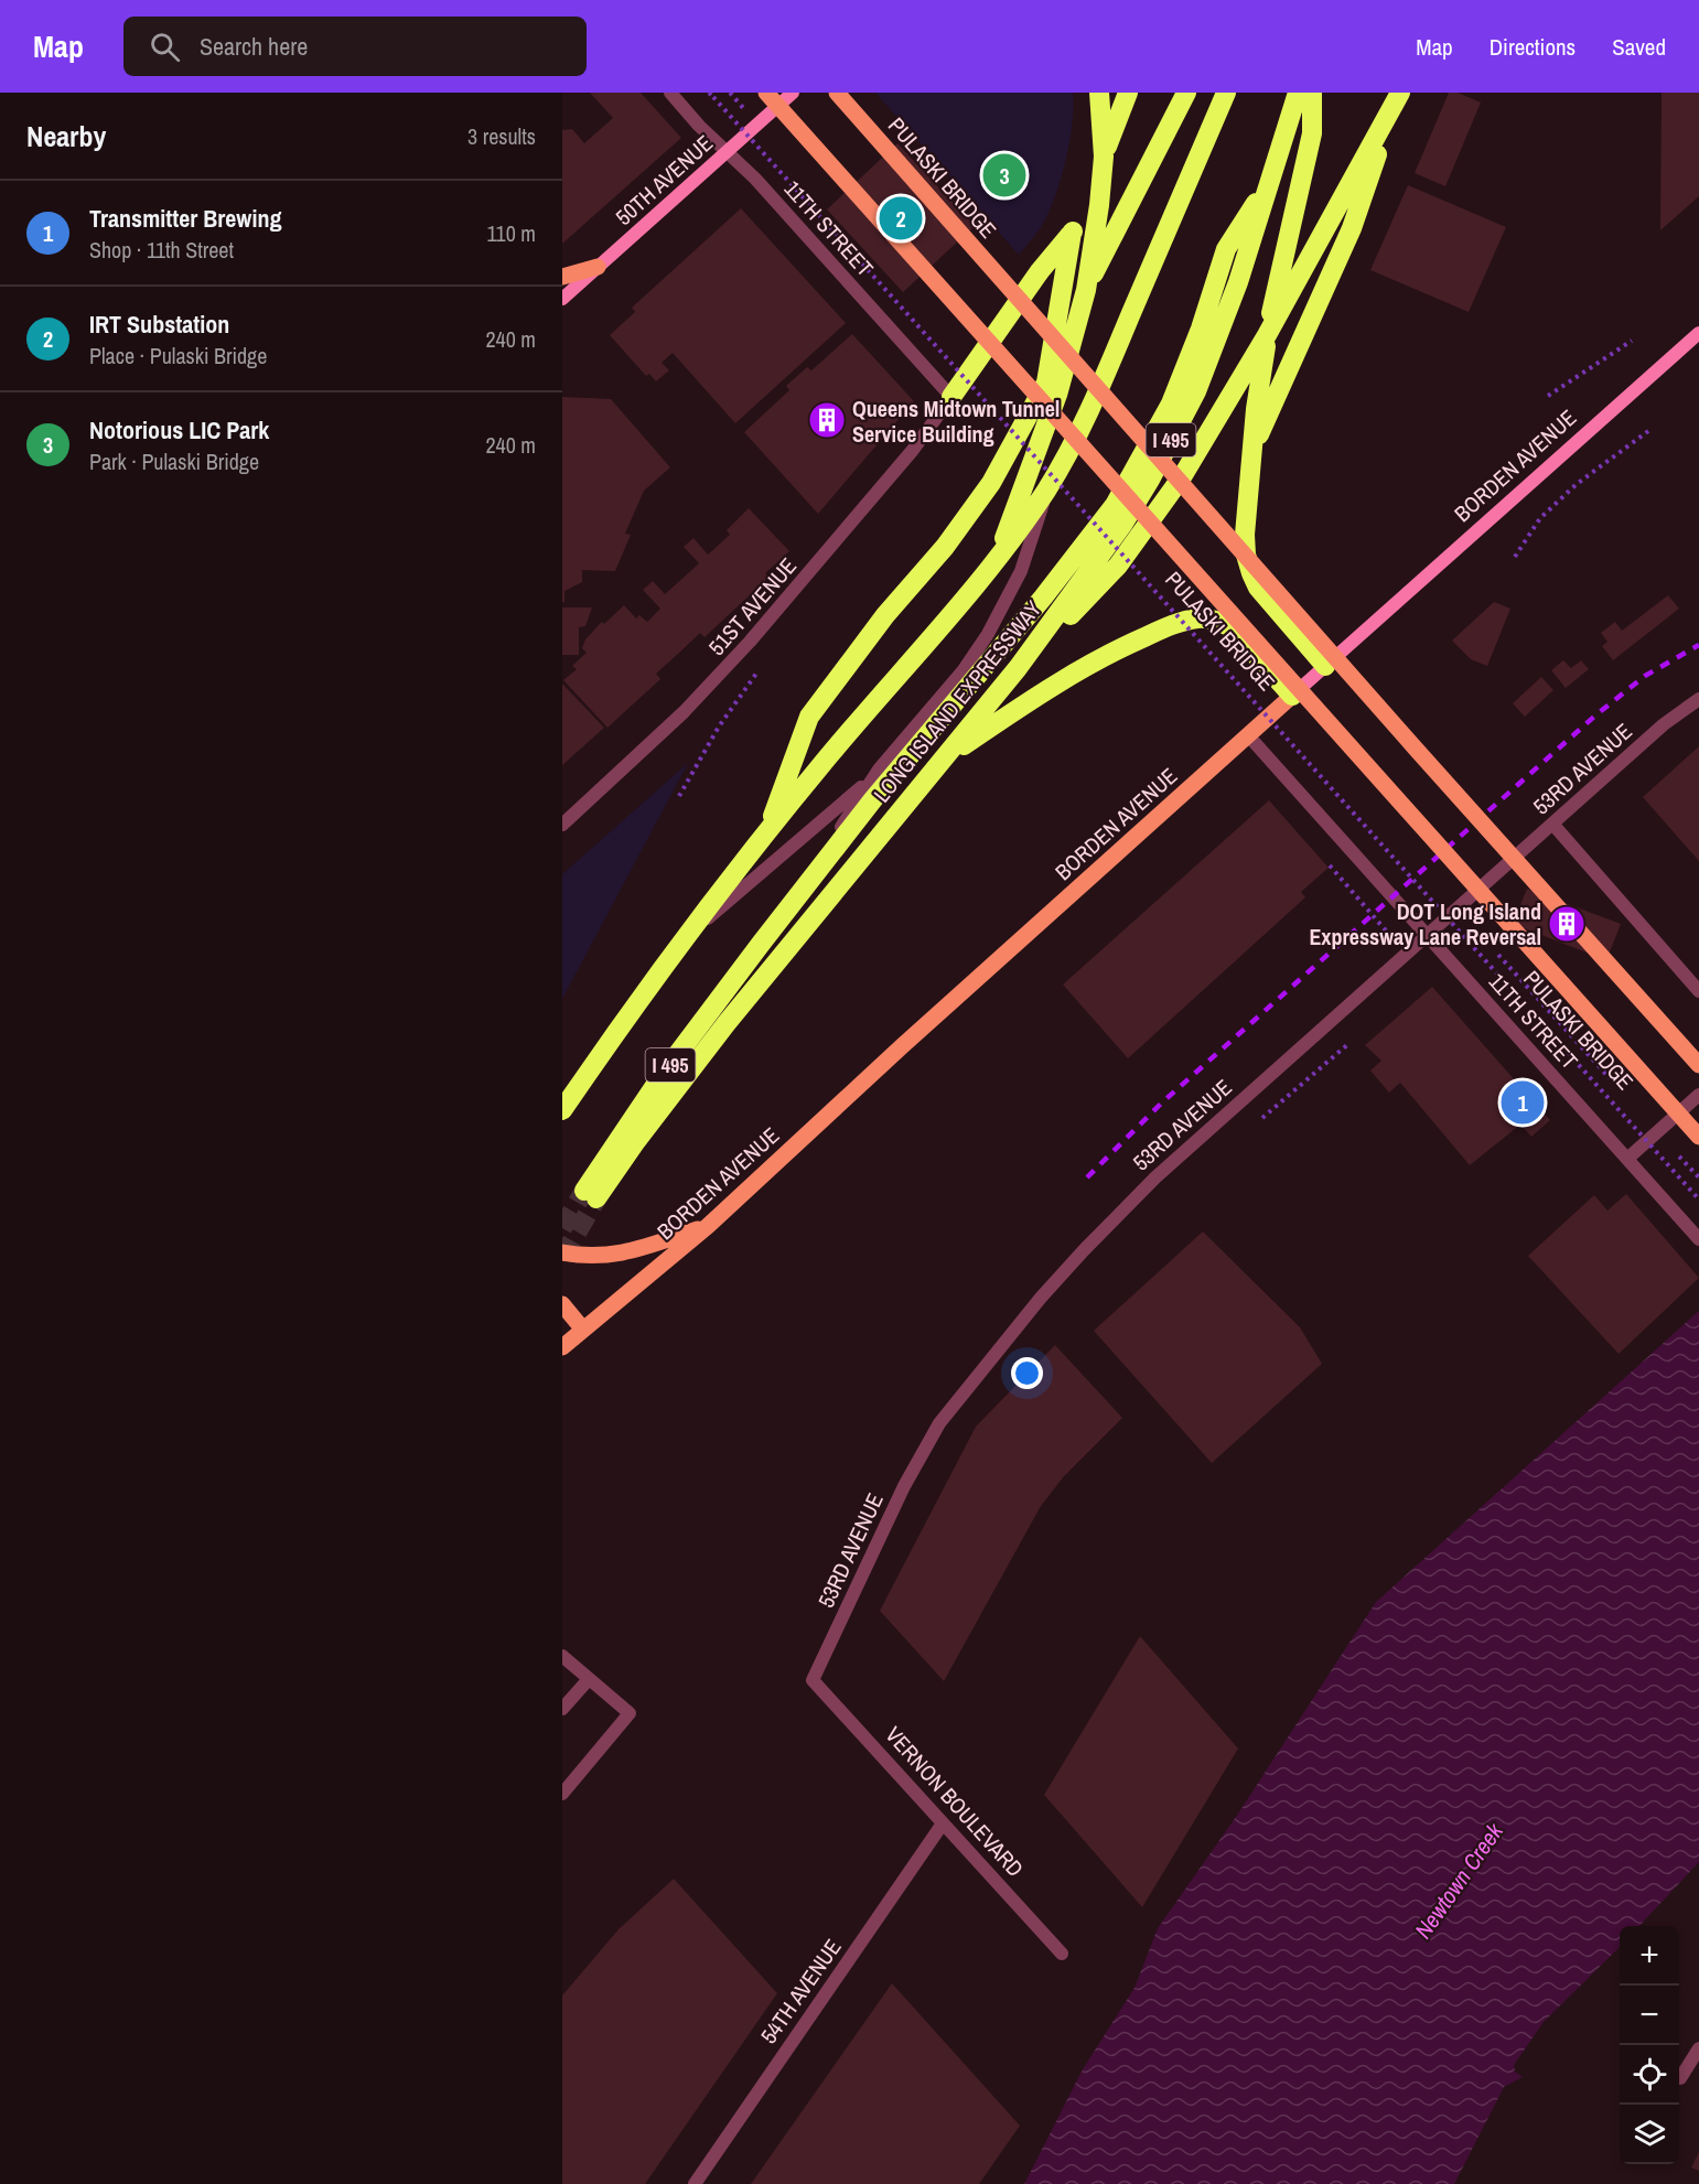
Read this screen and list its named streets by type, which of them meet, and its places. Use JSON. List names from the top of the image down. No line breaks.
{"streets":{"highway":["I 495","LONG ISLAND EXPRESSWAY"],"main road":["PULASKI BRIDGE","50TH AVENUE","BORDEN AVENUE"],"street":["11TH STREET","51ST AVENUE","53RD AVENUE","VERNON BOULEVARD","54TH AVENUE"]},"crossings":[["50TH AVENUE","11TH STREET"],["11TH STREET","BORDEN AVENUE"],["11TH STREET","51ST AVENUE"],["11TH STREET","53RD AVENUE"],["53RD AVENUE","VERNON BOULEVARD"],["VERNON BOULEVARD","54TH AVENUE"]],"water":["Newtown Creek"],"places":{"building":["Queens Midtown Tunnel Service Building","DOT Long Island Expressway Lane Reversal"]},"page":{"header":"Map","search":"Search here","nav":["Map","Directions","Saved"],"heading":["Nearby","3 results"],"pins":["3","2","1"],"list":[{"mark":"1","name":"Transmitter Brewing","note":"Shop · 11th Street","value":"110 m"},{"mark":"2","name":"IRT Substation","note":"Place · Pulaski Bridge","value":"240 m"},{"mark":"3","name":"Notorious LIC Park","note":"Park · Pulaski Bridge","value":"240 m"}],"map_buttons":["+","−"]}}
